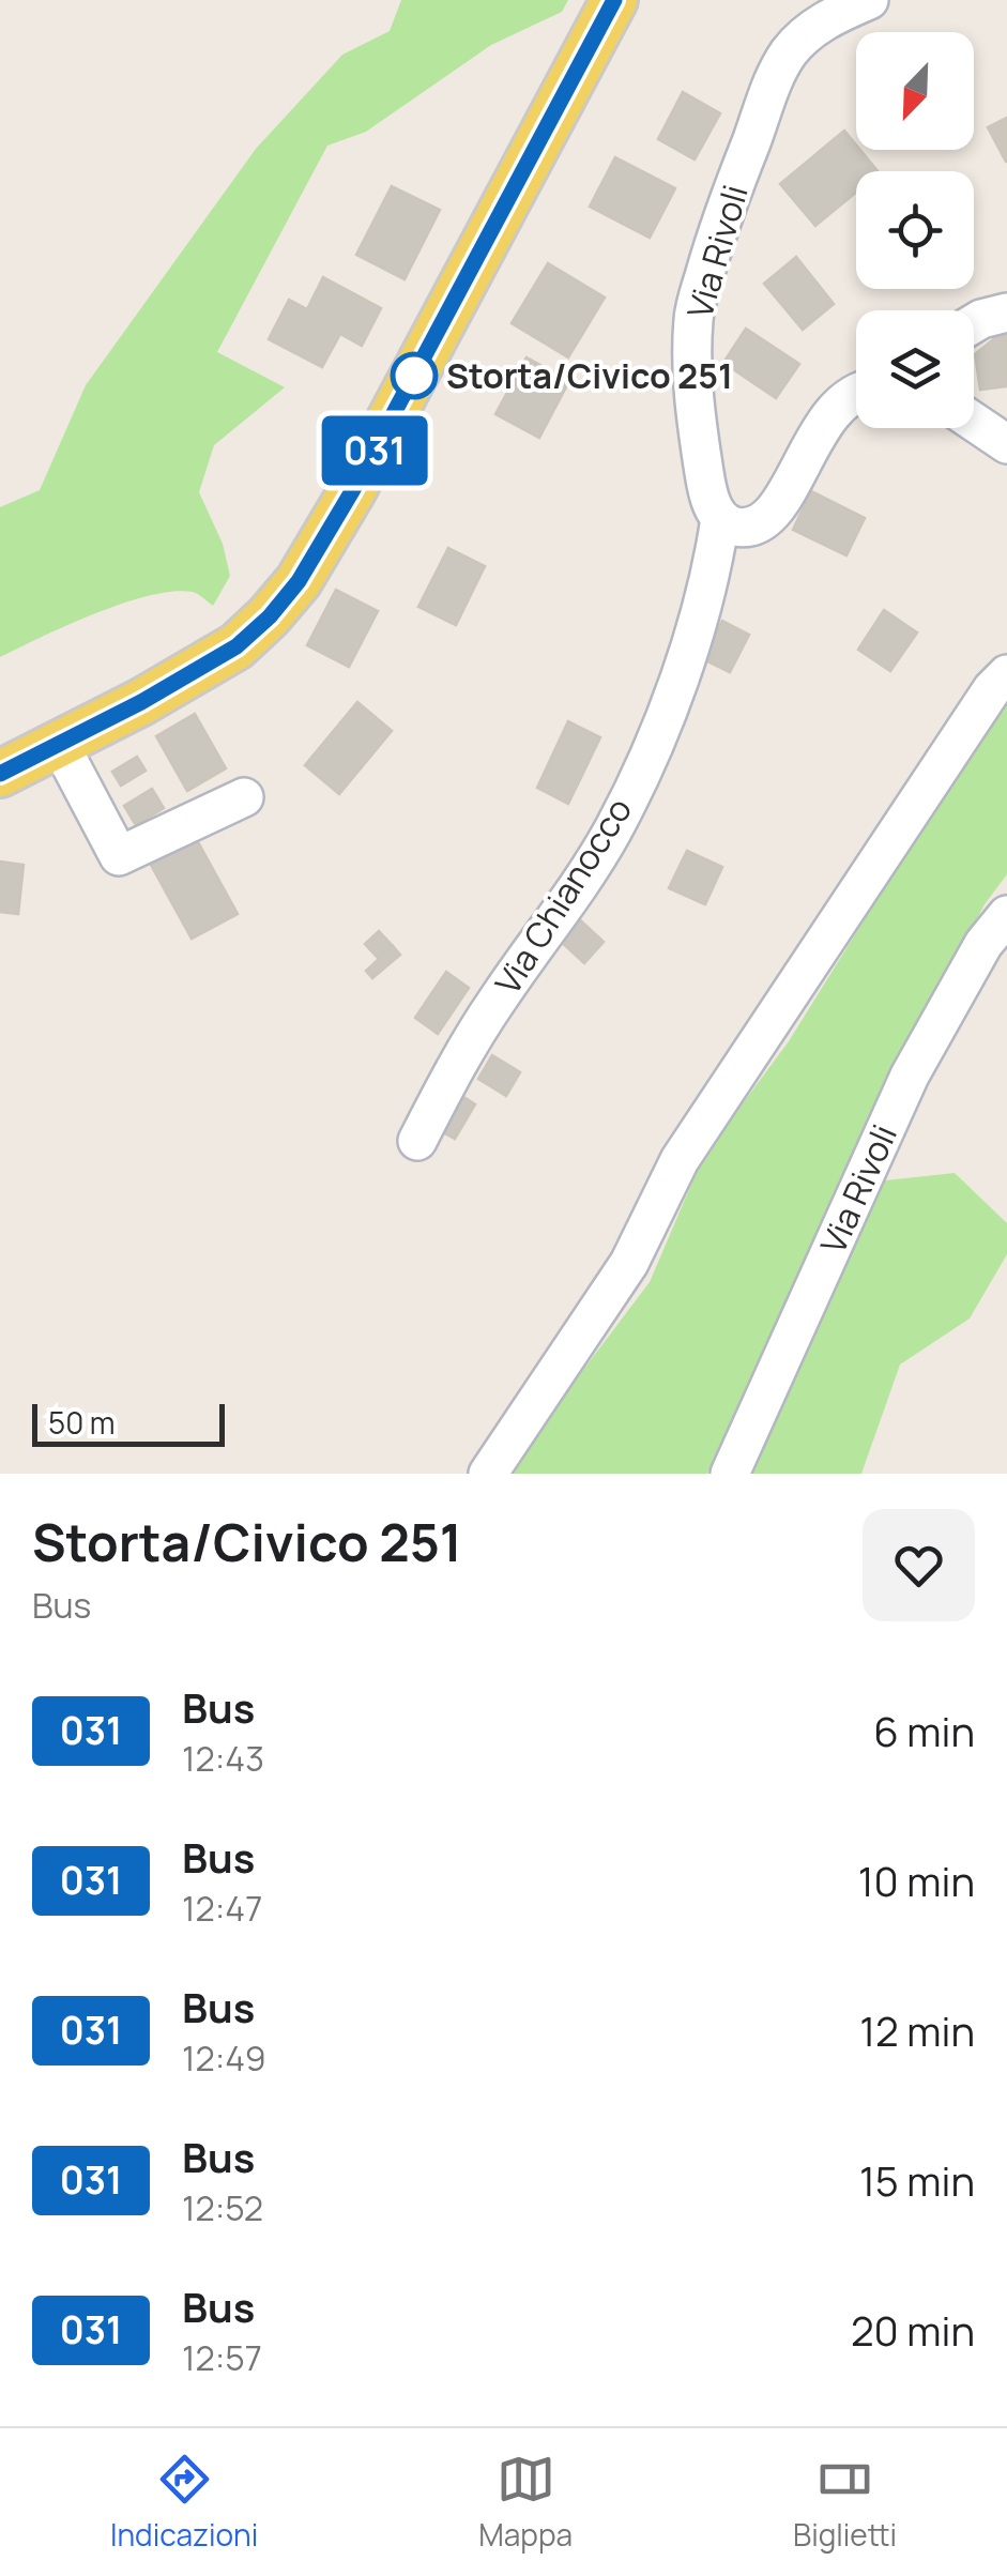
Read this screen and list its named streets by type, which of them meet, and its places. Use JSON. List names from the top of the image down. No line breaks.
{"streets":{"street":["Via Rivoli","Via Chianocco"]},"crossings":[["Via Rivoli","Via Chianocco"]],"places":["Storta/Civico 251"],"lines":["bus line 031"],"scale_bar":"50 m","north":"bottom left","page":{"on_map":"031","scale":"50 m","heading":["Storta/Civico 251","Bus"],"list":[{"mark":"031","name":"Bus","note":"12:43","value":"6 min"},{"mark":"031","name":"Bus","note":"12:47","value":"10 min"},{"mark":"031","name":"Bus","note":"12:49","value":"12 min"},{"mark":"031","name":"Bus","note":"12:52","value":"15 min"},{"mark":"031","name":"Bus","note":"12:57","value":"20 min"}],"tabs":["Indicazioni","Mappa","Biglietti"]}}
